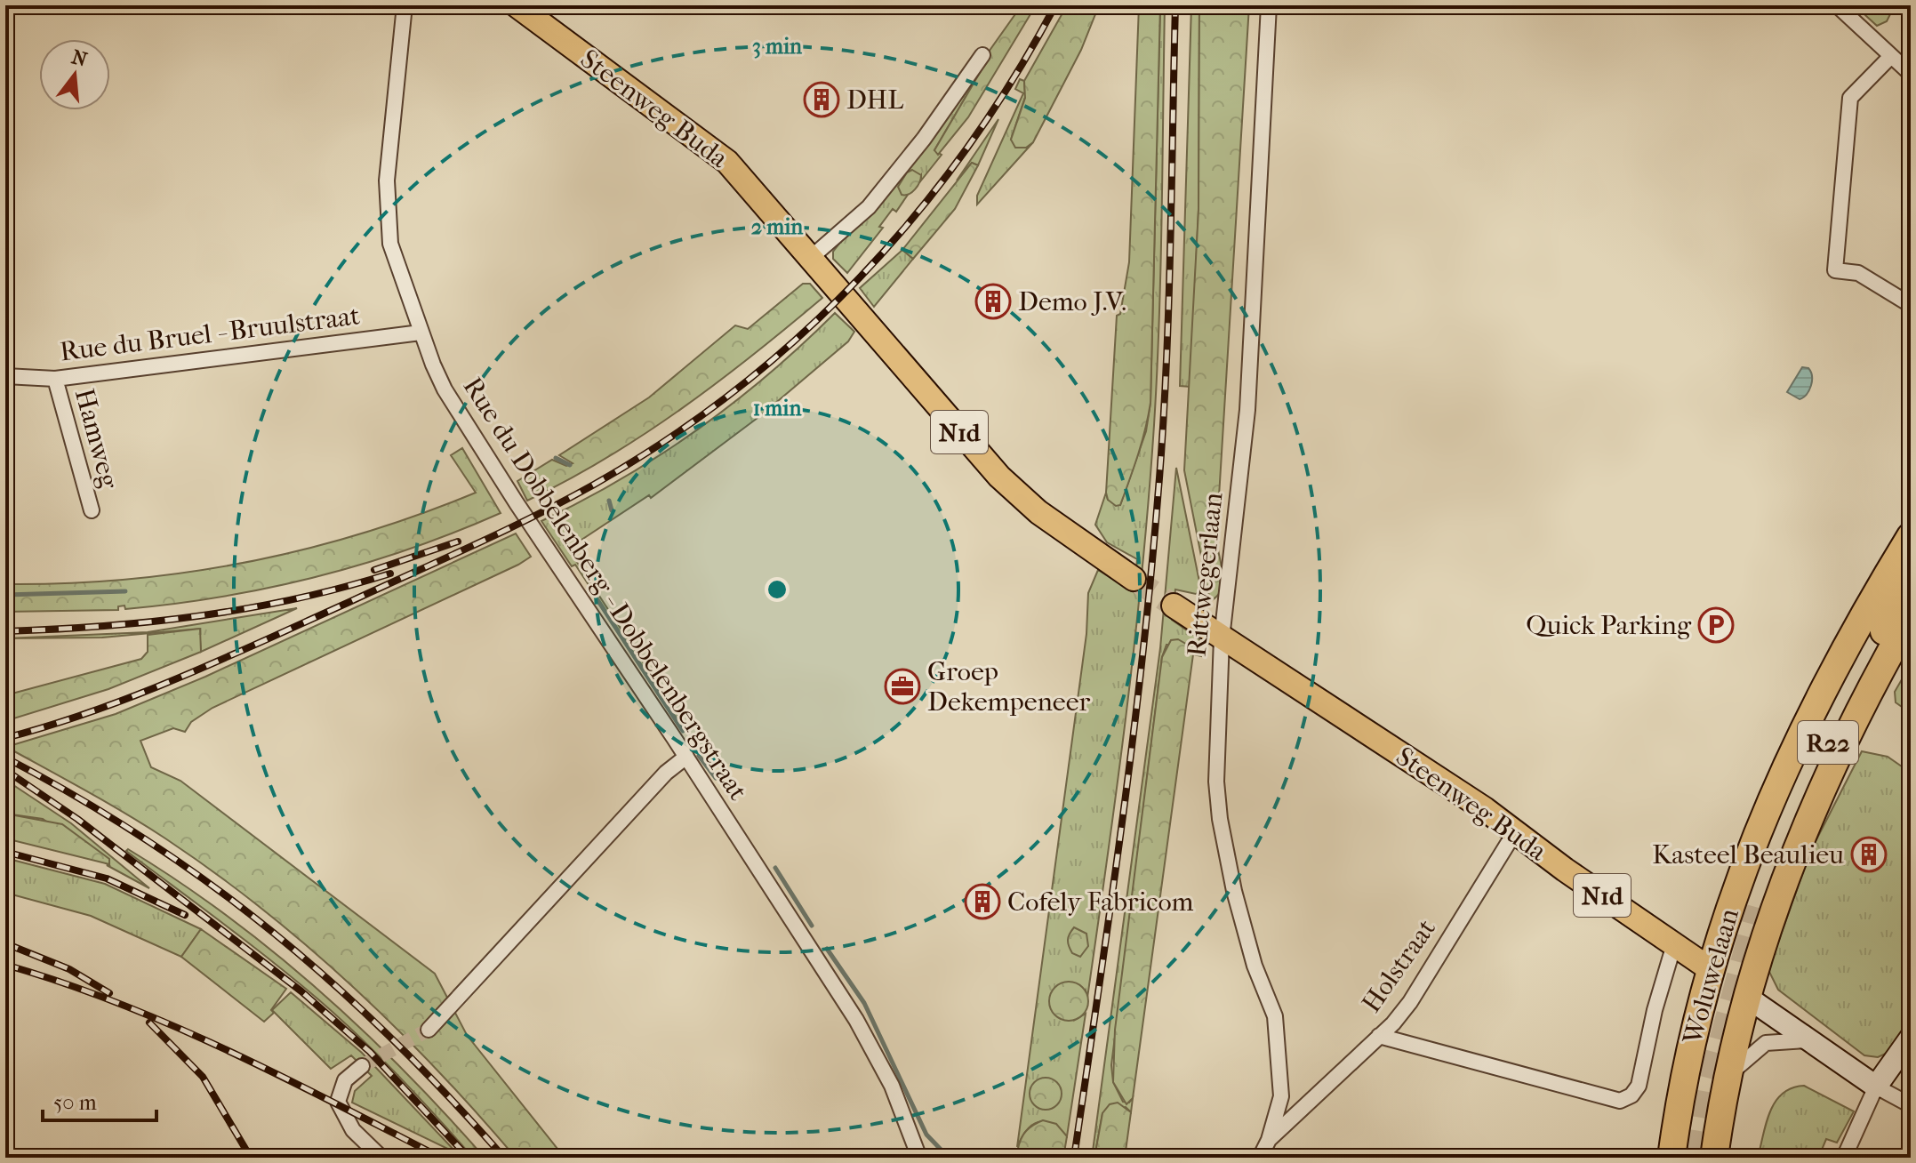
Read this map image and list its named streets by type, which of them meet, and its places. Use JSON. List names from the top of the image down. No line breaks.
{"streets":{"highway":["Steenweg Buda","R22","Woluwelaan"],"main road":["N1d"],"street":["Rue du Bruel - Bruulstraat","Hamweg","Rittwegerlaan","Rue du Dobbelenberg - Dobbelenbergstraat","Holstraat"]},"crossings":[["Steenweg Buda","Rittwegerlaan"],["Steenweg Buda","Holstraat"],["Steenweg Buda","Woluwelaan"],["Rue du Bruel - Bruulstraat","Hamweg"],["Rue du Bruel - Bruulstraat","Rue du Dobbelenberg - Dobbelenbergstraat"],["Rittwegerlaan","Holstraat"],["Holstraat","Woluwelaan"]],"places":{"building":["DHL","Demo J.V.","Kasteel Beaulieu","Cofely Fabricom"],"parking":["Quick Parking"],"office":["Groep Dekempeneer"]},"scale_bar":"50 m","north":"top","rings":["3 min","2 min","1 min"]}
